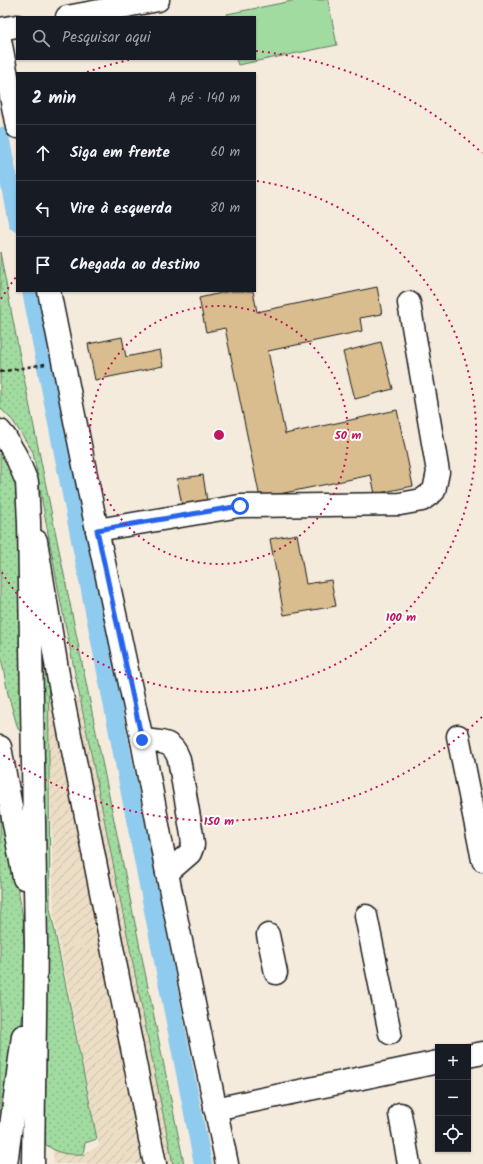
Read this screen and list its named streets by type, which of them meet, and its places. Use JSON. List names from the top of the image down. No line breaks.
{"page":{"search":"Pesquisar aqui","heading":["2 min","A pé · 140 m"],"list":[["Siga em frente","60 m"],["Vire à esquerda","80 m"],"Chegada ao destino"],"map_buttons":["+","−"]},"rings":["50 m","100 m","150 m"]}
